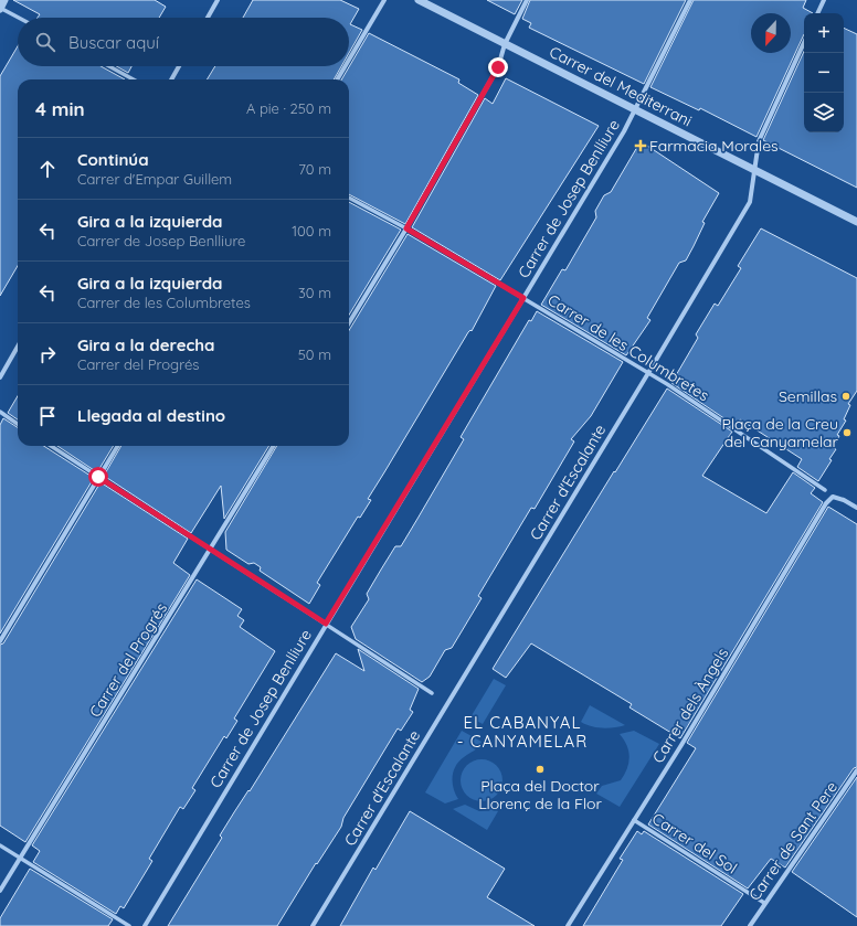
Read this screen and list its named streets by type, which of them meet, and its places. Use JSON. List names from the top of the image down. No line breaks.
{"streets":{"street":["Carrer del Mediterrani","Carrer de Josep Benlliure","Carrer de les Columbretes","Carrer d'Escalante","Carrer del Progrés","Carrer dels Àngels","Carrer de Sant Pere","Carrer del Sol"]},"crossings":[["Carrer del Mediterrani","Carrer de Josep Benlliure"],["Carrer del Mediterrani","Carrer d'Escalante"],["Carrer de Josep Benlliure","Carrer de les Columbretes"],["Carrer de les Columbretes","Carrer d'Escalante"],["Carrer dels Àngels","Carrer del Sol"],["Carrer de Sant Pere","Carrer del Sol"]],"districts":["EL CABANYAL - CANYAMELAR"],"places":{"health":["Farmacia Morales"],"other":["Semillas","Plaça de la Creu del Canyamelar","Plaça del Doctor Llorenç de la Flor"]},"north":"bottom","page":{"map_buttons":["+","−"],"search":"Buscar aquí","heading":["4 min","A pie · 250 m"],"list":[["Continúa","Carrer d'Empar Guillem","70 m"],["Gira a la izquierda","Carrer de Josep Benlliure","100 m"],["Gira a la izquierda","Carrer de les Columbretes","30 m"],["Gira a la derecha","Carrer del Progrés","50 m"],"Llegada al destino"]}}
